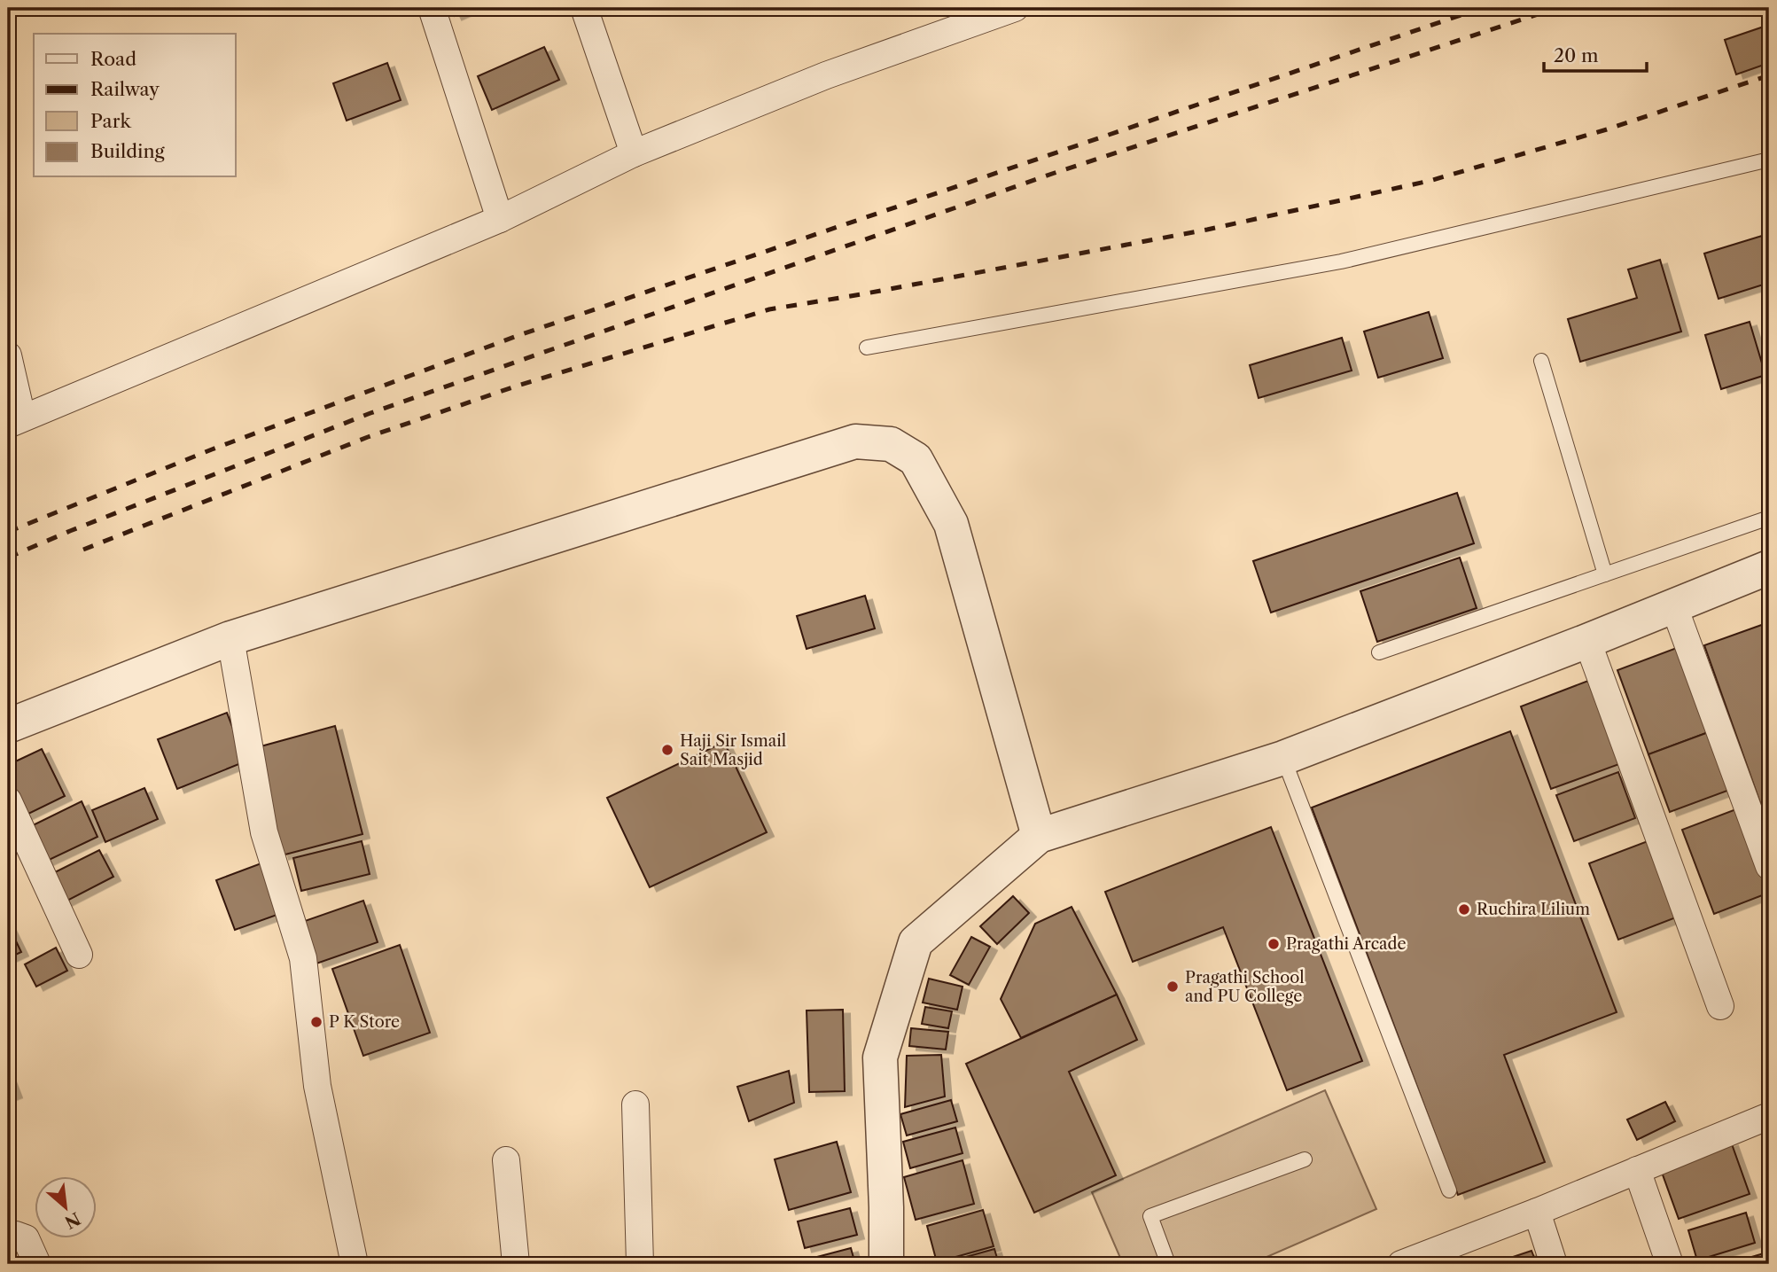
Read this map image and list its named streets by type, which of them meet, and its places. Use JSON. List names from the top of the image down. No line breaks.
{"places":["Haji Sir Ismail Sait Masjid","Ruchira Lilium","Pragathi Arcade","Pragathi School and PU College","P K Store"],"legend":["Road","Railway","Park","Building"],"scale_bar":"20 m","north":"bottom right"}
